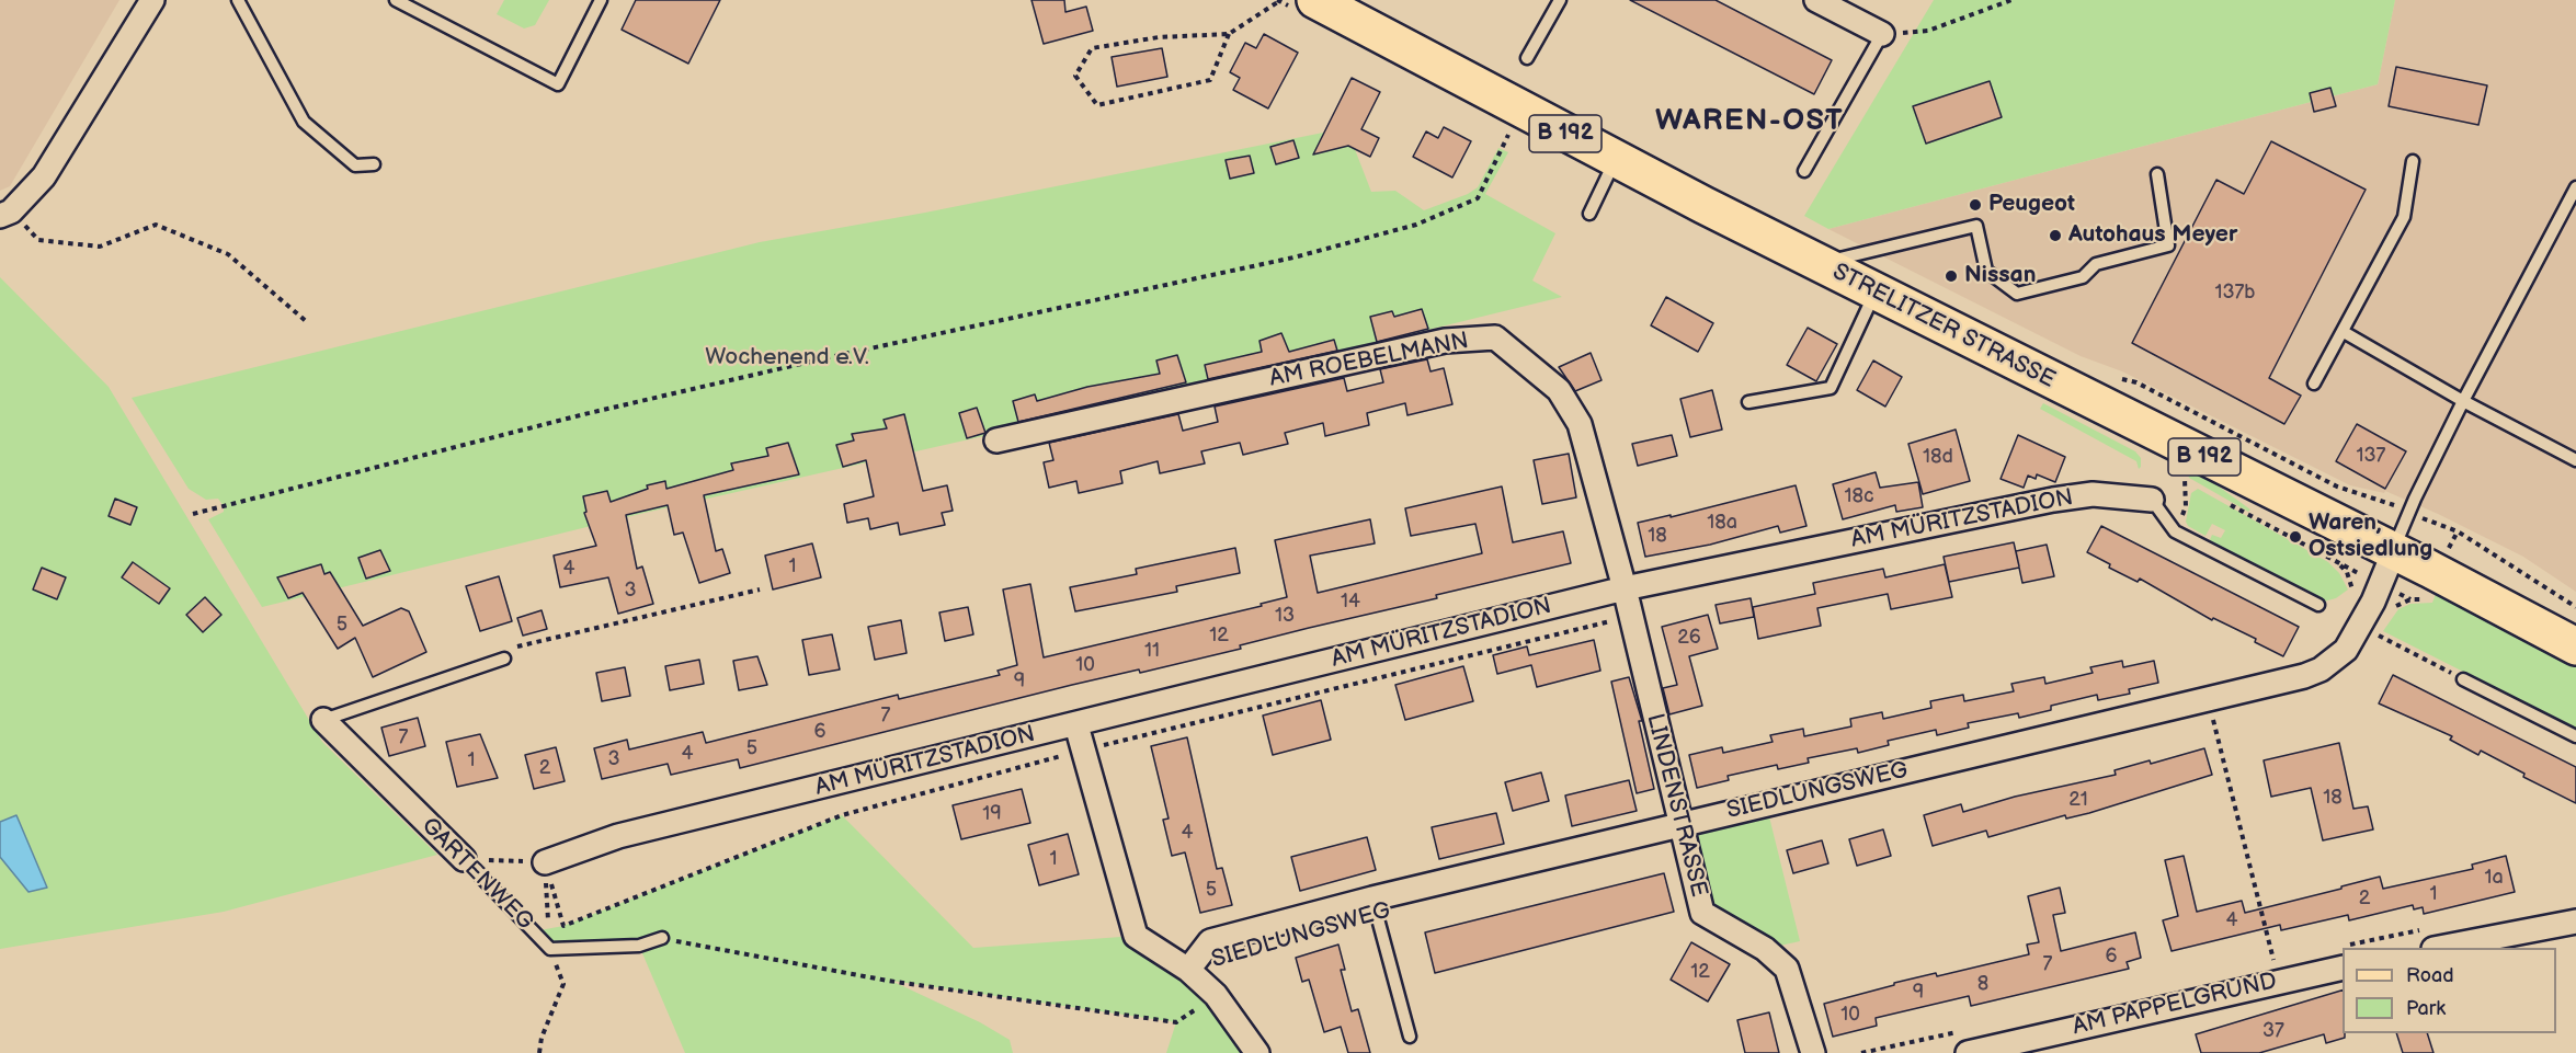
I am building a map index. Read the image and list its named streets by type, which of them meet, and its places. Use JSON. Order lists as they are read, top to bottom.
{
  "streets": {
    "main road": ["B 192", "STRELITZER STRASSE"],
    "street": [
      "AM ROEBELMANN",
      "AM MÜRITZSTADION",
      "SIEDLUNGSWEG",
      "LINDENSTRASSE",
      "GARTENWEG",
      "AM PAPPELGRUND"
    ]
  },
  "crossings": [
    ["STRELITZER STRASSE", "SIEDLUNGSWEG"],
    ["AM ROEBELMANN", "AM MÜRITZSTADION"],
    ["AM ROEBELMANN", "LINDENSTRASSE"],
    ["AM MÜRITZSTADION", "SIEDLUNGSWEG"],
    ["AM MÜRITZSTADION", "LINDENSTRASSE"],
    ["SIEDLUNGSWEG", "LINDENSTRASSE"]
  ],
  "districts": ["WAREN-OST"],
  "parks": ["Wochenend e.V."],
  "places": [
    "Peugeot",
    "Autohaus Meyer",
    "Nissan",
    "Waren, Ostsiedlung"
  ],
  "house_numbers": [
    "137b",
    "137",
    "18d",
    "18c",
    "18a",
    "18",
    "1",
    "4",
    "3",
    "14",
    "13",
    "5",
    "12",
    "26",
    "11",
    "10",
    "9",
    "7",
    "6",
    "7",
    "5",
    "4",
    "3",
    "1",
    "2",
    "18",
    "21",
    "19",
    "4",
    "1",
    "1a",
    "5",
    "1",
    "2",
    "4",
    "6",
    "7",
    "12",
    "8",
    "9",
    "10",
    "37"
  ],
  "legend": ["Road", "Park"]
}
